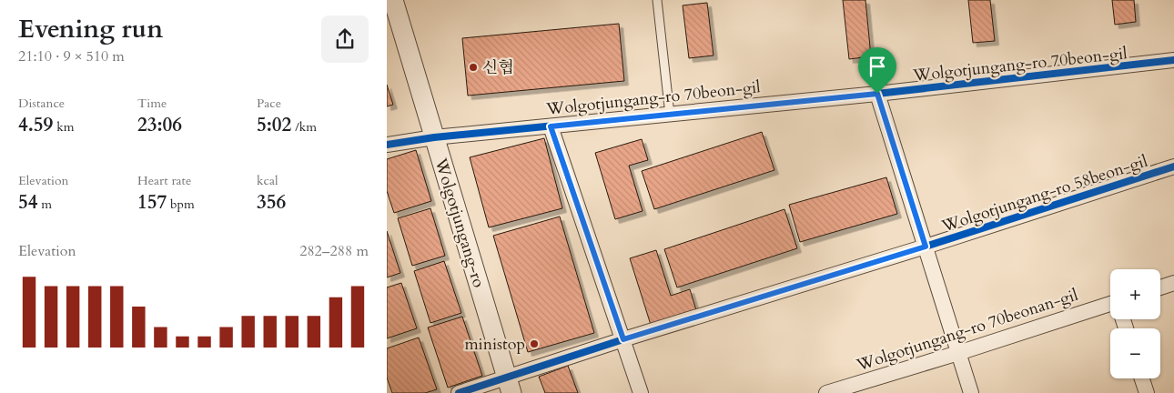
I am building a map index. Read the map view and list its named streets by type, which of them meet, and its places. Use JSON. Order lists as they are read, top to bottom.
{
  "streets": {
    "street": [
      "Wolgotjungang-ro 70beon-gil",
      "Wolgotjungang-ro 58beon-gil",
      "Wolgotjungang-ro",
      "Wolgotjungang-ro 70beonan-gil"
    ]
  },
  "crossings": [
    ["Wolgotjungang-ro 70beon-gil", "Wolgotjungang-ro"],
    ["Wolgotjungang-ro 58beon-gil", "Wolgotjungang-ro"]
  ],
  "places": ["신협", "ministop"],
  "page": {
    "heading": ["Evening run", "21:10 · 9 × 510 m"],
    "stats": [
      ["Distance", "4.59 km"],
      ["Time", "23:06"],
      ["Pace", "5:02 /km"],
      ["Elevation", "54 m"],
      ["Heart rate", "157 bpm"],
      ["kcal", "356"]
    ],
    "chart": ["Elevation", "282–288 m"],
    "map_buttons": ["+", "−"]
  }
}
